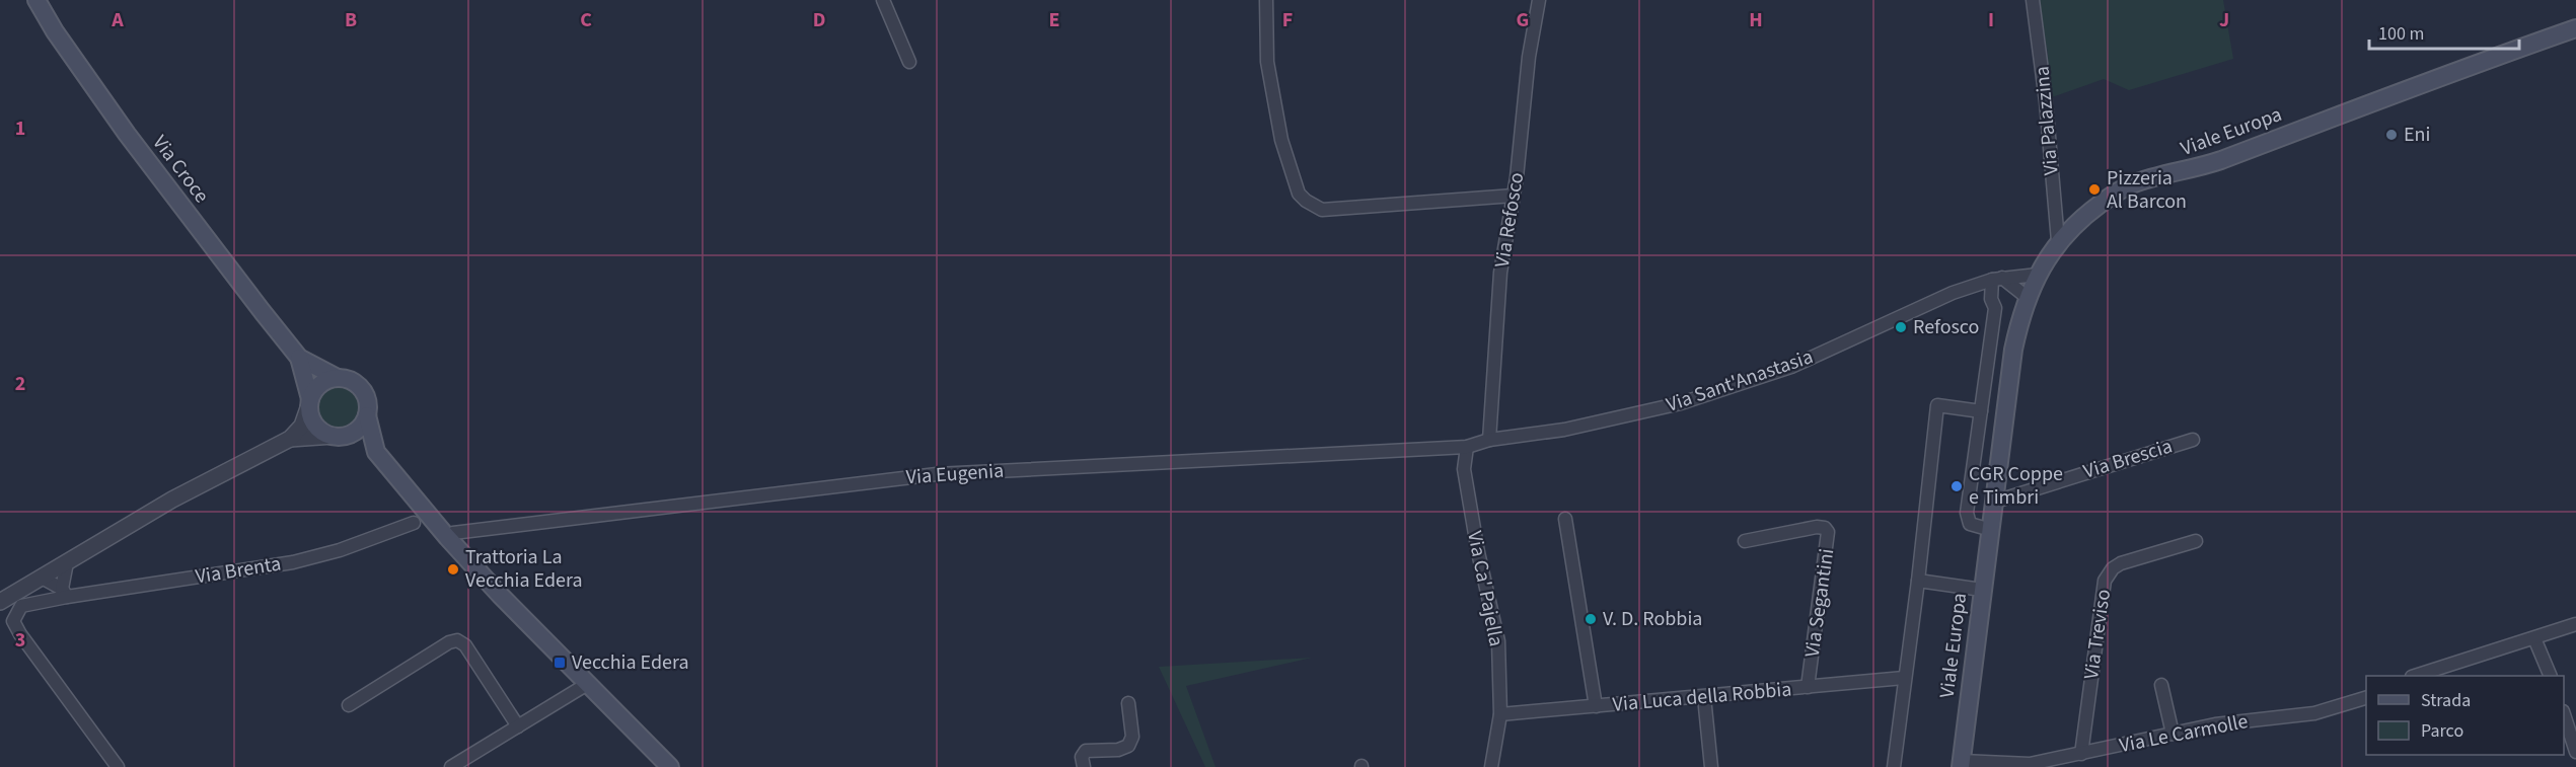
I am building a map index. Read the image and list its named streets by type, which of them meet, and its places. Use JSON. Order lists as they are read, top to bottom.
{
  "streets": {
    "main road": ["Viale Europa", "Via Croce"],
    "street": [
      "Via Palazzina",
      "Via Refosco",
      "Via Sant'Anastasia",
      "Via Brescia",
      "Via Eugenia",
      "Via Brenta",
      "Via Ca' Pajella",
      "Via Segantini",
      "Via Treviso",
      "Via Luca della Robbia",
      "Via Le Carmolle"
    ]
  },
  "crossings": [
    ["Via Palazzina", "Viale Europa"],
    ["Viale Europa", "Via Sant'Anastasia"],
    ["Viale Europa", "Via Brescia"],
    ["Viale Europa", "Via Le Carmolle"],
    ["Via Refosco", "Via Sant'Anastasia"],
    ["Via Sant'Anastasia", "Via Eugenia"],
    ["Via Sant'Anastasia", "Via Ca' Pajella"],
    ["Via Eugenia", "Via Ca' Pajella"],
    ["Via Ca' Pajella", "Via Luca della Robbia"],
    ["Via Segantini", "Via Luca della Robbia"],
    ["Via Treviso", "Via Le Carmolle"]
  ],
  "places": {
    "other": [
      "Eni",
      "Pizzeria Al Barcon",
      "Refosco",
      "CGR Coppe e Timbri",
      "Trattoria La Vecchia Edera",
      "V. D. Robbia"
    ],
    "transit": ["Vecchia Edera"]
  },
  "legend": ["Strada", "Parco"],
  "scale_bar": "100 m",
  "grid": {
    "columns": [
      "A",
      "B",
      "C",
      "D",
      "E",
      "F",
      "G",
      "H",
      "I",
      "J"
    ],
    "rows": ["1", "2", "3"]
  }
}
